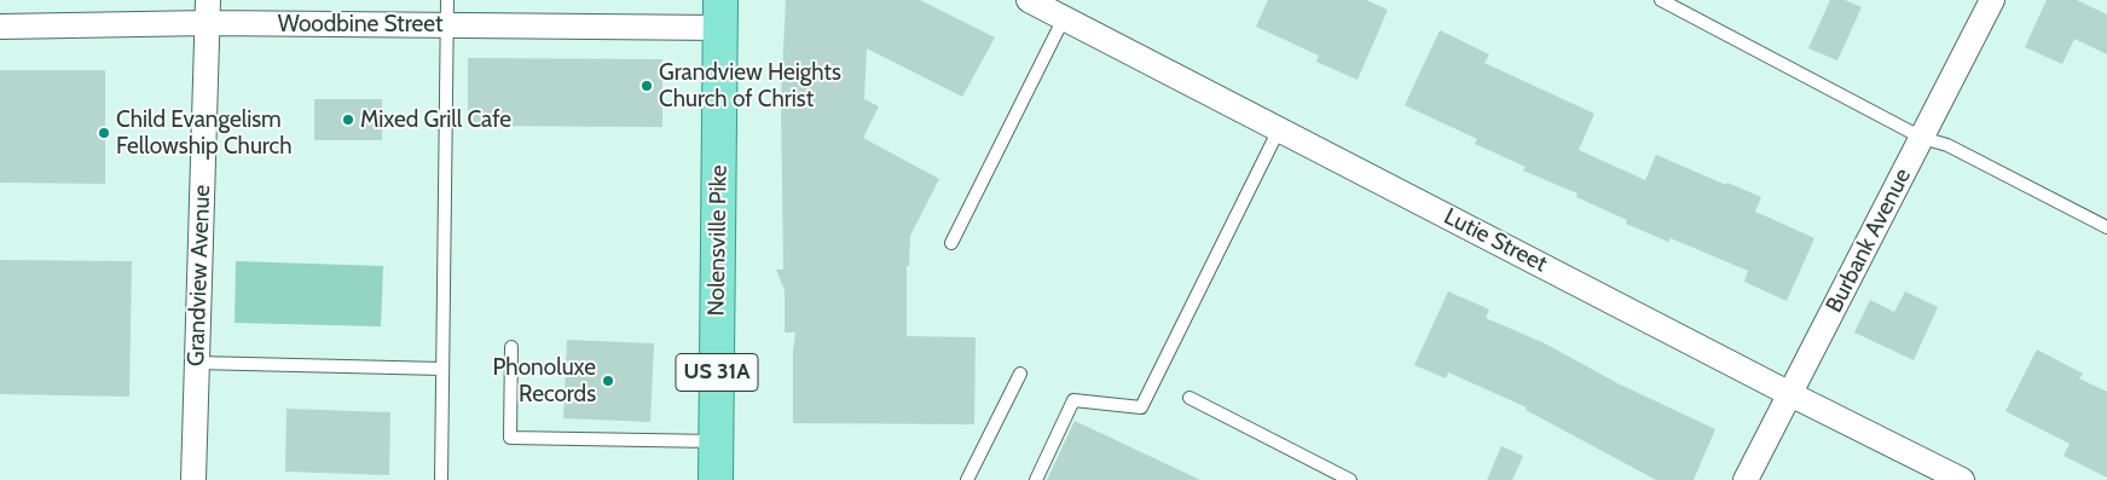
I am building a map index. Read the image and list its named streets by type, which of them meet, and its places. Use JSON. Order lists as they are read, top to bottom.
{
  "streets": {
    "main road": ["Nolensville Pike", "US 31A"],
    "street": [
      "Woodbine Street",
      "Lutie Street",
      "Burbank Avenue",
      "Grandview Avenue"
    ]
  },
  "crossings": [
    ["Woodbine Street", "Nolensville Pike"],
    ["Woodbine Street", "Grandview Avenue"],
    ["Lutie Street", "Burbank Avenue"]
  ],
  "places": [
    "Grandview Heights Church of Christ",
    "Mixed Grill Cafe",
    "Child Evangelism Fellowship Church",
    "Phonoluxe Records"
  ]
}
